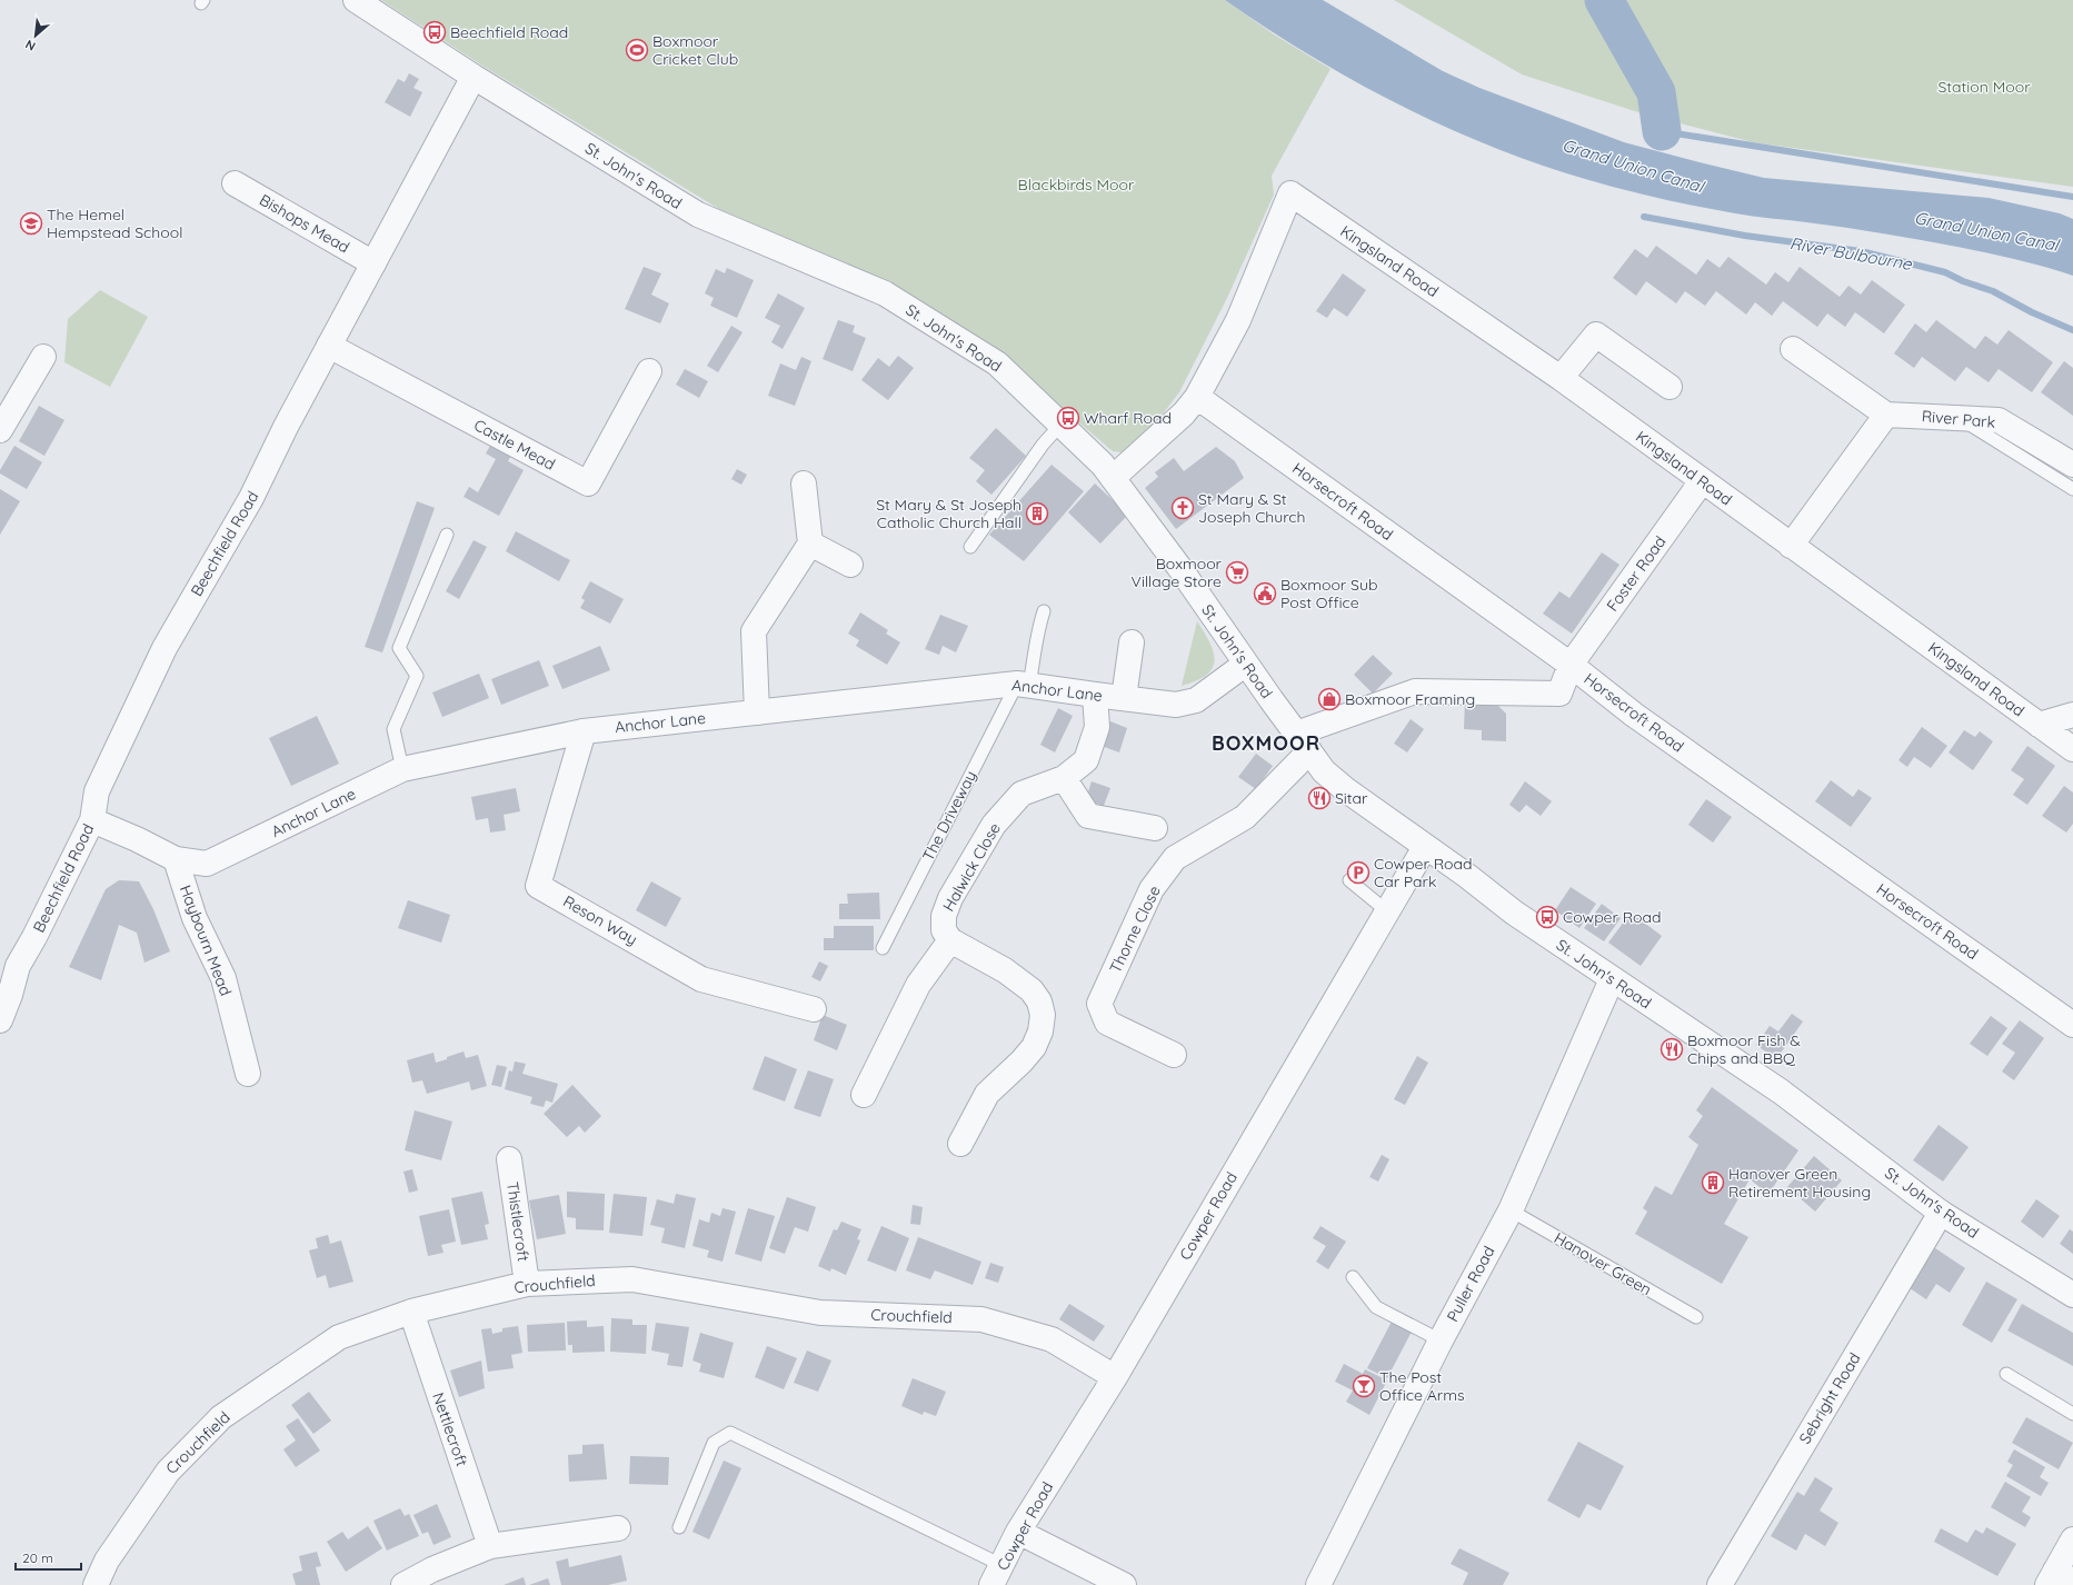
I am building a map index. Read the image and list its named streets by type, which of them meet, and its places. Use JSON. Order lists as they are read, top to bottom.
{
  "streets": {
    "street": [
      "St. John's Road",
      "Bishops Mead",
      "Kingsland Road",
      "River Park",
      "Castle Mead",
      "Horsecroft Road",
      "Beechfield Road",
      "Foster Road",
      "Anchor Lane",
      "Halwick Close",
      "Reson Way",
      "Thorne Close",
      "Haybourn Mead",
      "Cowper Road",
      "Thistlecroft",
      "Crouchfield",
      "Puller Road",
      "Sebright Road",
      "Nettlecroft"
    ],
    "lane": ["The Driveway", "Hanover Green"]
  },
  "crossings": [
    ["St. John's Road", "Beechfield Road"],
    ["St. John's Road", "Foster Road"],
    ["St. John's Road", "Anchor Lane"],
    ["St. John's Road", "Thorne Close"],
    ["St. John's Road", "Cowper Road"],
    ["St. John's Road", "Puller Road"],
    ["St. John's Road", "Sebright Road"],
    ["Bishops Mead", "Beechfield Road"],
    ["Kingsland Road", "Horsecroft Road"],
    ["Kingsland Road", "Foster Road"],
    ["Castle Mead", "Beechfield Road"],
    ["Horsecroft Road", "Foster Road"],
    ["Beechfield Road", "Anchor Lane"],
    ["Foster Road", "Thorne Close"],
    ["Anchor Lane", "The Driveway"],
    ["Anchor Lane", "Halwick Close"],
    ["Anchor Lane", "Reson Way"],
    ["Anchor Lane", "Haybourn Mead"],
    ["Cowper Road", "Crouchfield"],
    ["Thistlecroft", "Crouchfield"],
    ["Hanover Green", "Puller Road"],
    ["Crouchfield", "Nettlecroft"]
  ],
  "districts": ["BOXMOOR"],
  "water": ["Grand Union Canal", "River Bulbourne"],
  "parks": ["Station Moor", "Blackbirds Moor"],
  "places": {
    "bus stop": ["Beechfield Road", "Wharf Road", "Cowper Road"],
    "sports": ["Boxmoor Cricket Club"],
    "school or university": ["The Hemel Hempstead School"],
    "church": ["St Mary & St Joseph Church"],
    "building": ["St Mary & St Joseph Catholic Church Hall", "Hanover Green Retirement Housing"],
    "supermarket": ["Boxmoor Village Store"],
    "public building": ["Boxmoor Sub Post Office"],
    "shop": ["Boxmoor Framing"],
    "restaurant": ["Sitar", "Boxmoor Fish & Chips and BBQ"],
    "parking": ["Cowper Road Car Park"],
    "bar": ["The Post Office Arms"]
  },
  "scale_bar": "20 m",
  "north": "bottom left"
}
